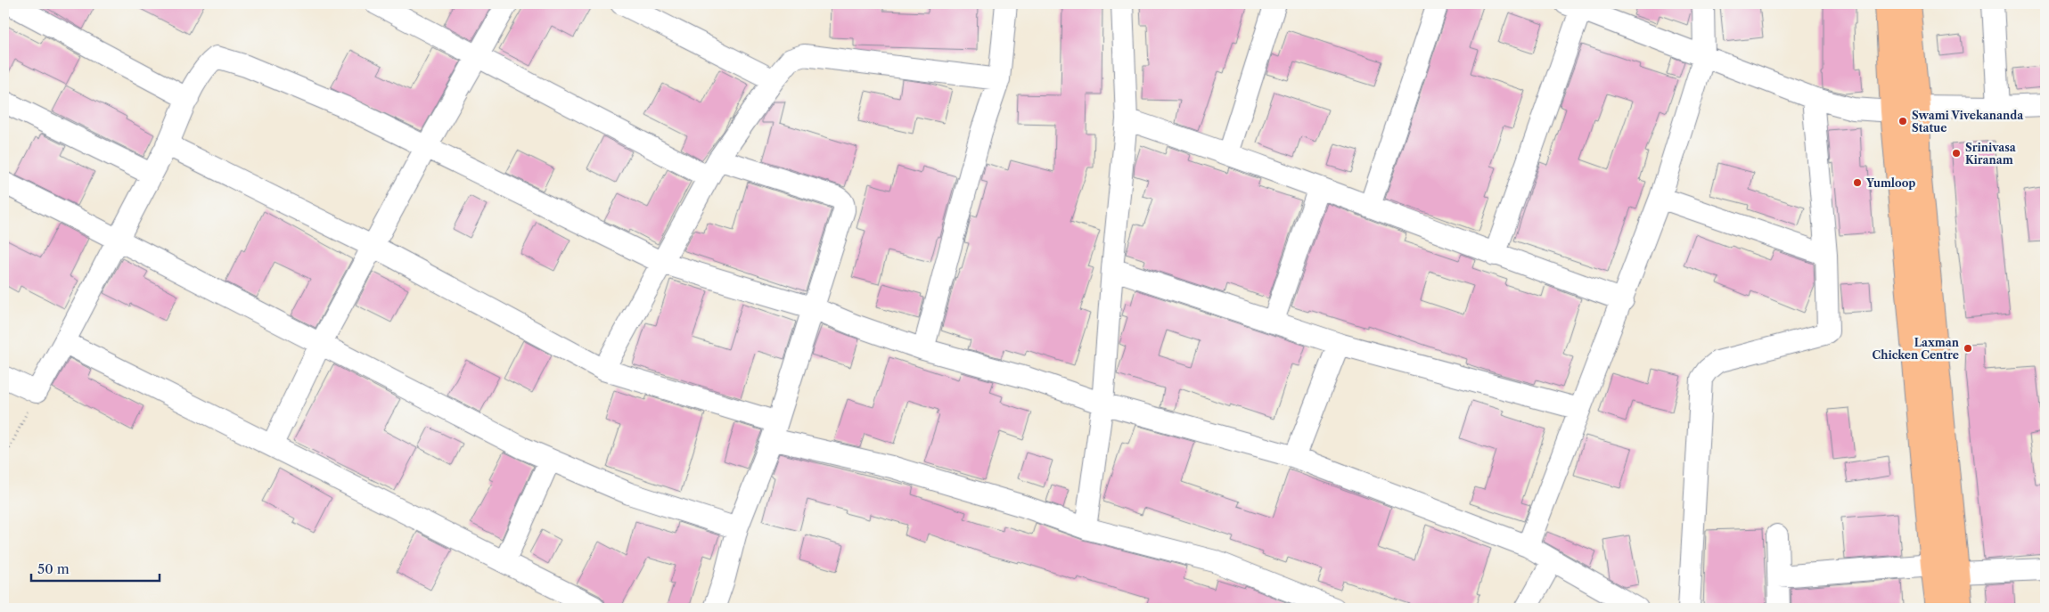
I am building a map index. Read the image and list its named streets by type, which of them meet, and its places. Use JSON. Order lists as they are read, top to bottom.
{
  "places": [
    "Swami Vivekananda Statue",
    "Srinivasa Kiranam",
    "Yumloop",
    "Laxman Chicken Centre"
  ],
  "scale_bar": "50 m"
}
